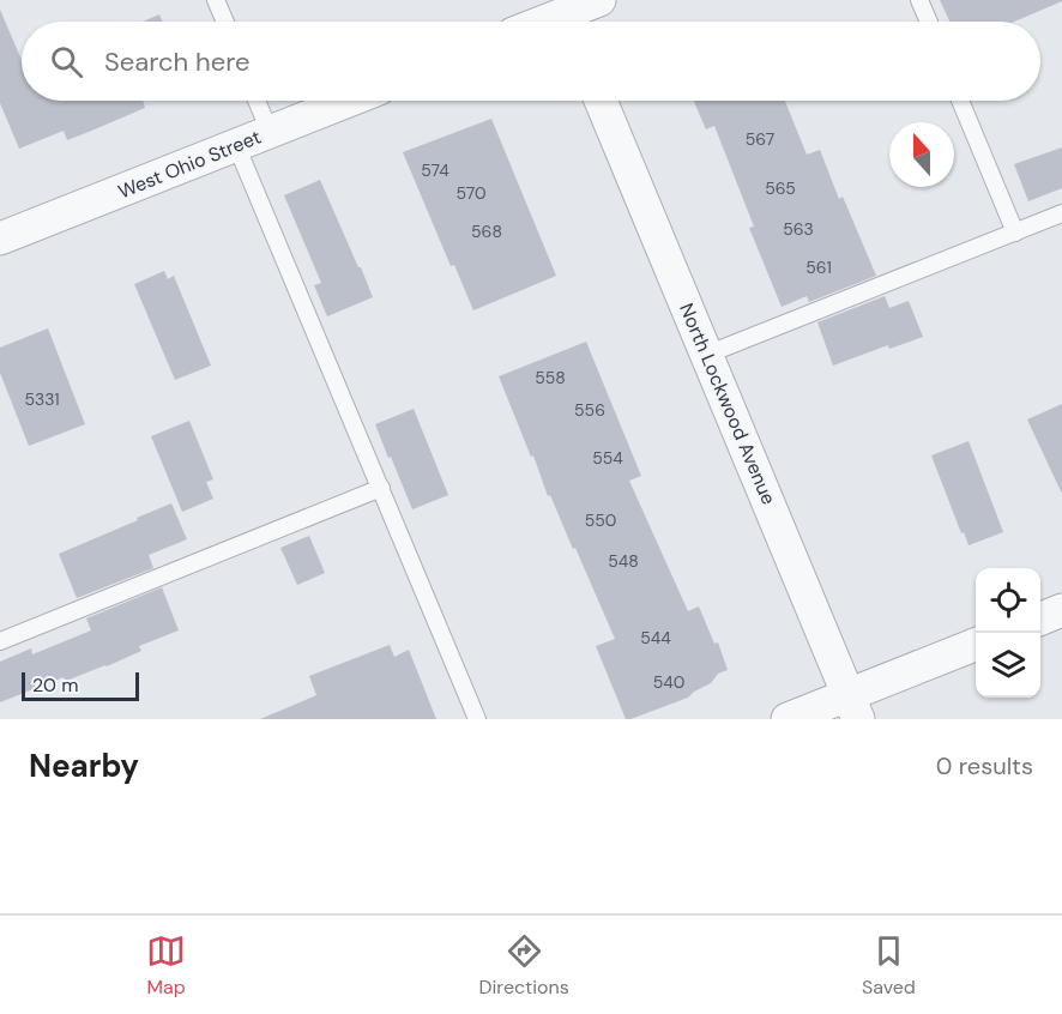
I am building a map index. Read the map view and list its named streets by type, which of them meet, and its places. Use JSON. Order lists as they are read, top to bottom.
{
  "streets": {
    "street": ["West Ohio Street", "North Lockwood Avenue"]
  },
  "house_numbers": [
    "567",
    "574",
    "565",
    "570",
    "563",
    "568",
    "561",
    "558",
    "5331",
    "556",
    "554",
    "550",
    "548",
    "544",
    "540"
  ],
  "scale_bar": "20 m",
  "north": "top",
  "page": {
    "search": "Search here",
    "scale": "20 m",
    "heading": ["Nearby", "0 results"],
    "nav": ["Map", "Directions", "Saved"]
  }
}
